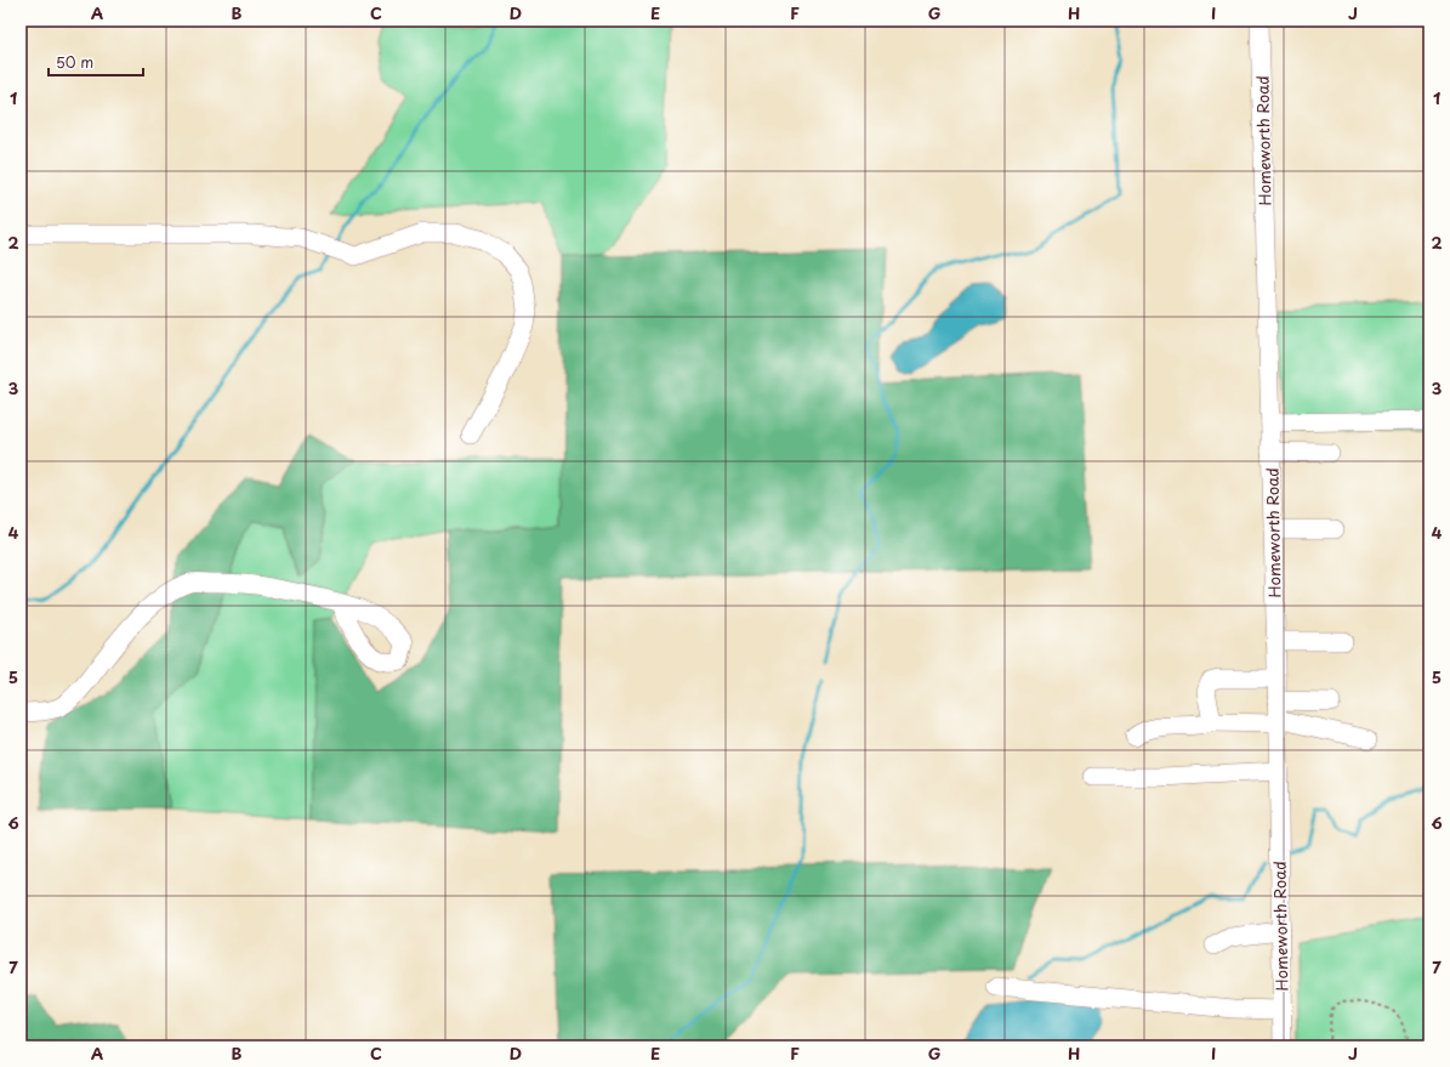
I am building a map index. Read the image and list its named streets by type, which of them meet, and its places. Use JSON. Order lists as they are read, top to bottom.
{
  "streets": {
    "street": ["Homeworth Road"]
  },
  "scale_bar": "50 m",
  "grid": {
    "columns": [
      "A",
      "B",
      "C",
      "D",
      "E",
      "F",
      "G",
      "H",
      "I",
      "J"
    ],
    "rows": [
      "1",
      "2",
      "3",
      "4",
      "5",
      "6",
      "7"
    ]
  }
}
